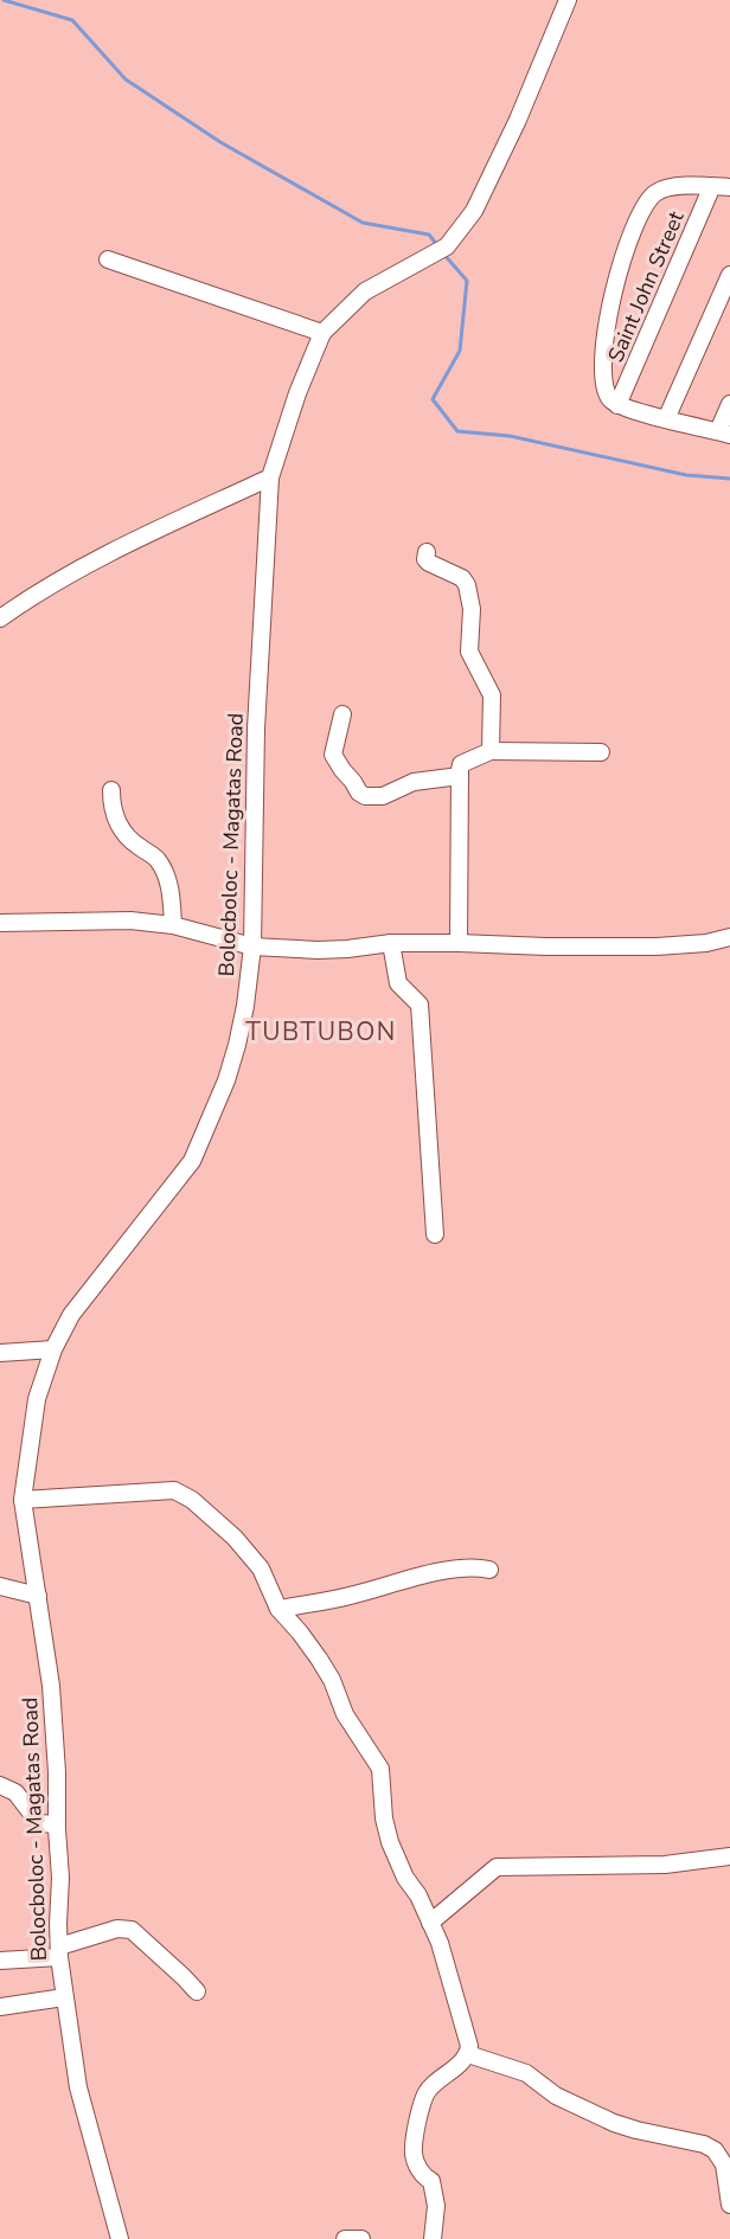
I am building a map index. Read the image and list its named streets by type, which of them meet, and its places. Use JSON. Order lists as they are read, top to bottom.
{
  "streets": {
    "street": ["Saint John Street", "Bolocboloc - Magatas Road"]
  },
  "districts": ["TUBTUBON"]
}
